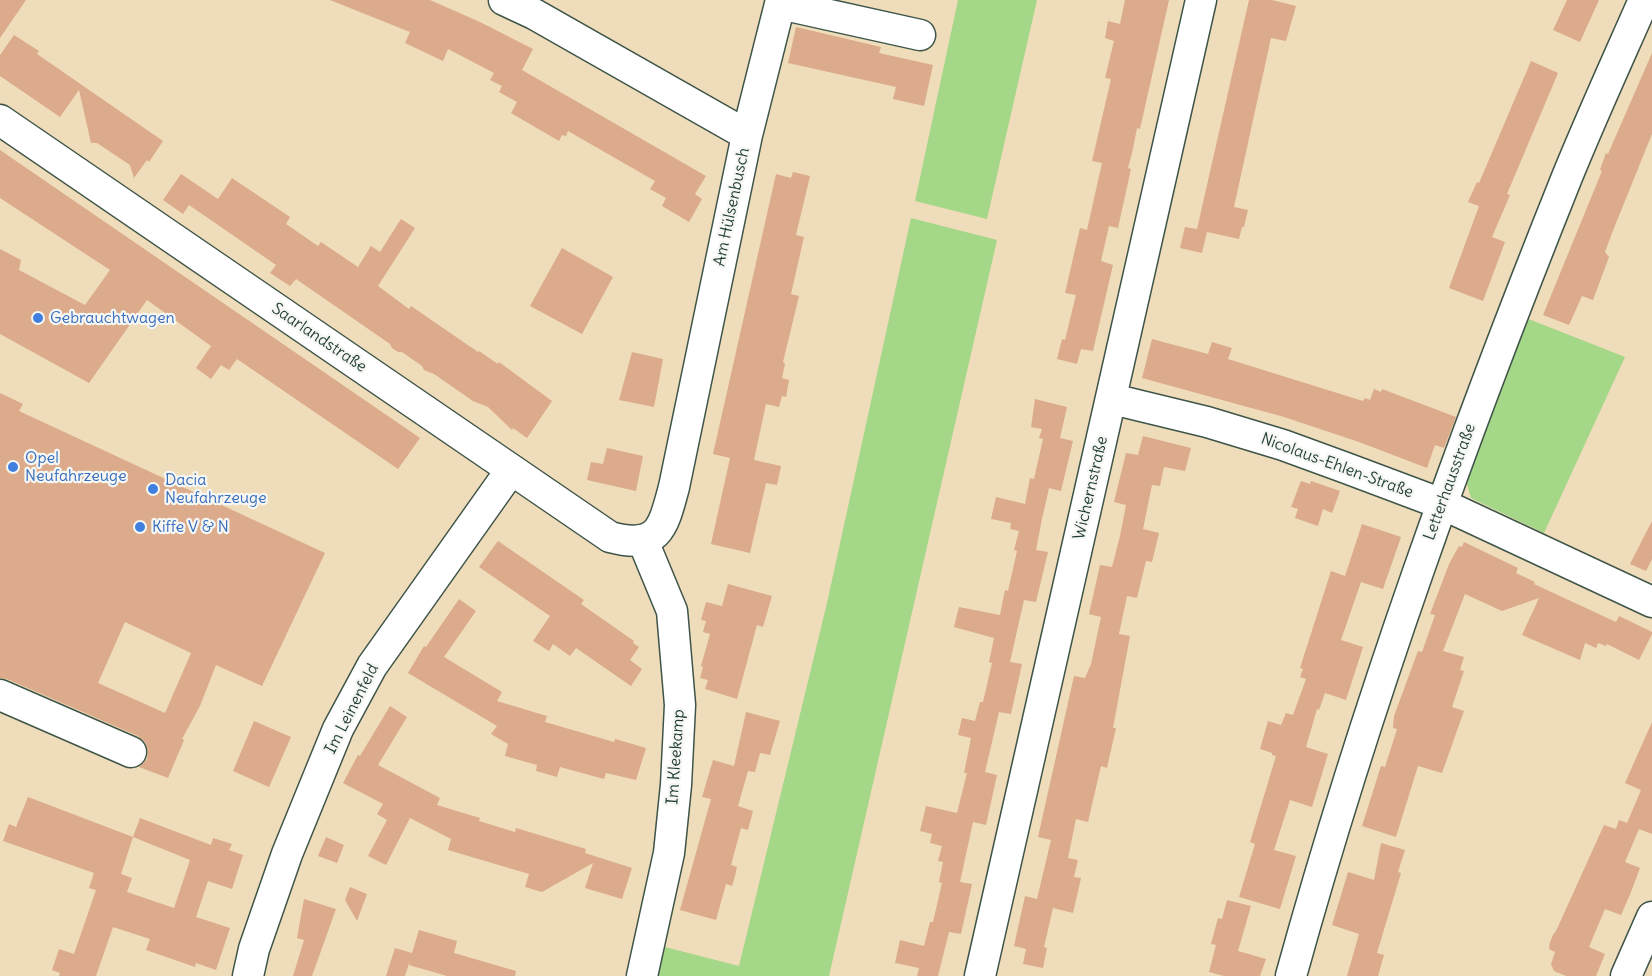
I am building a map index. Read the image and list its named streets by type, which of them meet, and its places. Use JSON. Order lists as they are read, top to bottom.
{
  "streets": {
    "street": [
      "Am Hülsenbusch",
      "Saarlandstraße",
      "Nicolaus-Ehlen-Straße",
      "Letterhausstraße",
      "Wichernstraße",
      "Im Leinenfeld",
      "Im Kleekamp"
    ]
  },
  "crossings": [
    ["Am Hülsenbusch", "Saarlandstraße"],
    ["Am Hülsenbusch", "Im Kleekamp"],
    ["Saarlandstraße", "Im Leinenfeld"],
    ["Saarlandstraße", "Im Kleekamp"],
    ["Nicolaus-Ehlen-Straße", "Letterhausstraße"],
    ["Nicolaus-Ehlen-Straße", "Wichernstraße"]
  ],
  "places": [
    "Gebrauchtwagen",
    "Opel Neufahrzeuge",
    "Dacia Neufahrzeuge",
    "Kiffe V & N"
  ]
}
